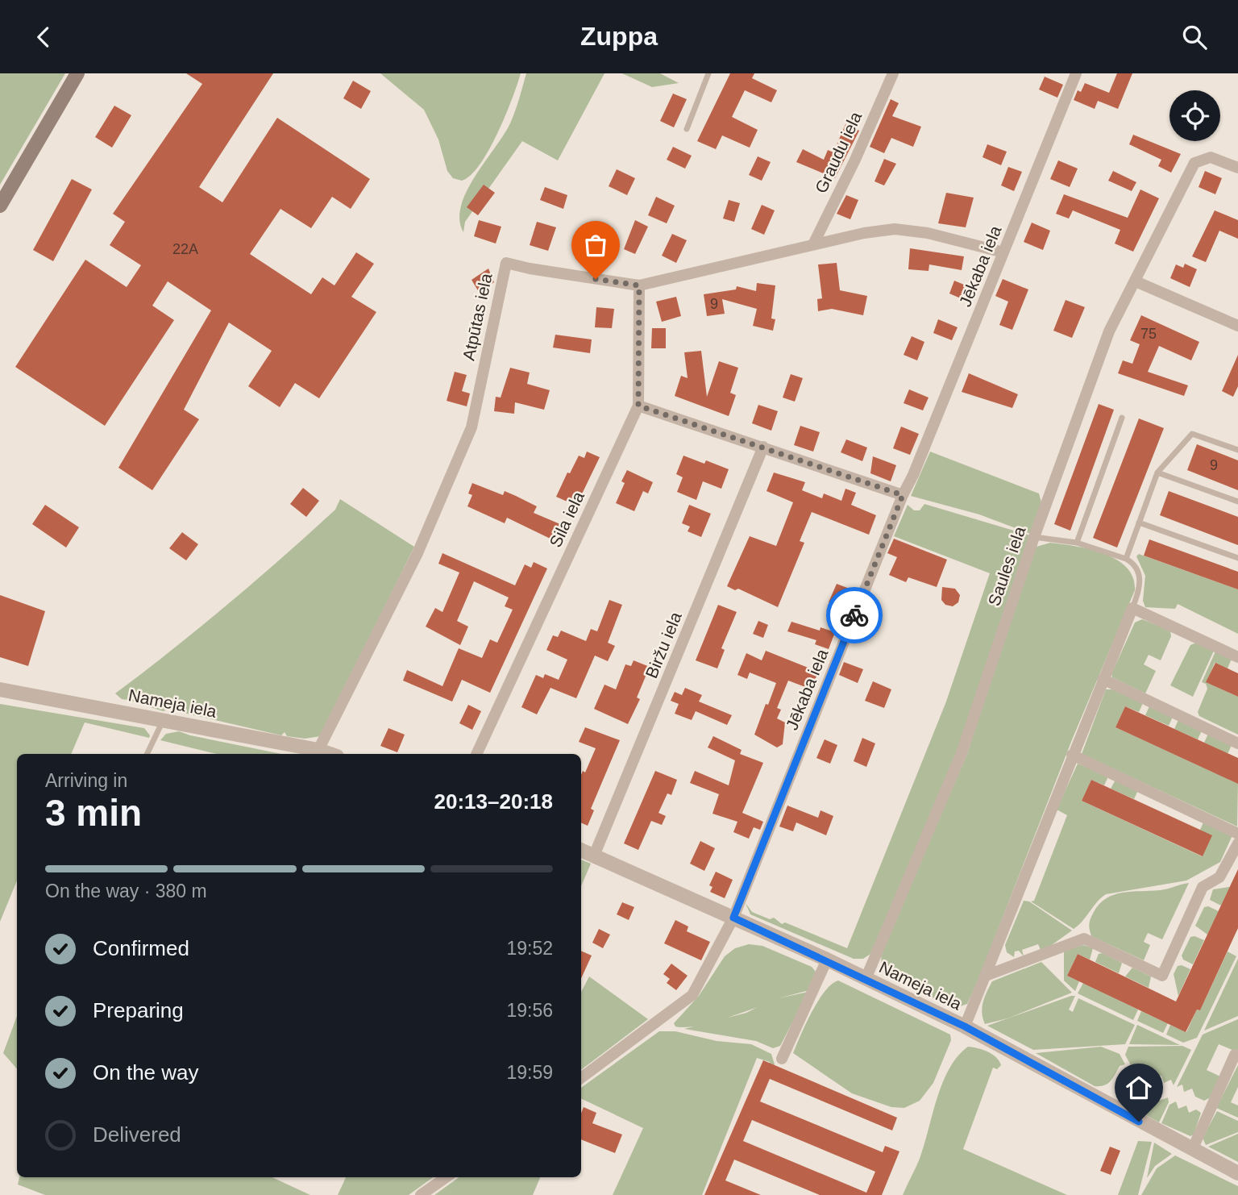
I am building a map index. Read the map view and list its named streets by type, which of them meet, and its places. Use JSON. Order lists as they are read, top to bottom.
{
  "streets": {
    "street": [
      "Graudu iela",
      "Jēkaba iela",
      "Atpūtas iela",
      "Sila iela",
      "Saules iela",
      "Biržu iela",
      "Nameja iela"
    ]
  },
  "crossings": [
    ["Graudu iela", "Atpūtas iela"],
    ["Jēkaba iela", "Atpūtas iela"],
    ["Jēkaba iela", "Nameja iela"],
    ["Atpūtas iela", "Sila iela"],
    ["Atpūtas iela", "Nameja iela"],
    ["Saules iela", "Nameja iela"],
    ["Biržu iela", "Nameja iela"]
  ],
  "house_numbers": [
    "22A",
    "9",
    "75",
    "9"
  ],
  "page": {
    "header": "Zuppa",
    "heading": ["3 min", "Arriving in", "20:13–20:18"],
    "bar": "On the way · 380 m",
    "list": [
      ["Confirmed", "19:52"],
      ["Preparing", "19:56"],
      ["On the way", "19:59"],
      "Delivered"
    ]
  }
}
